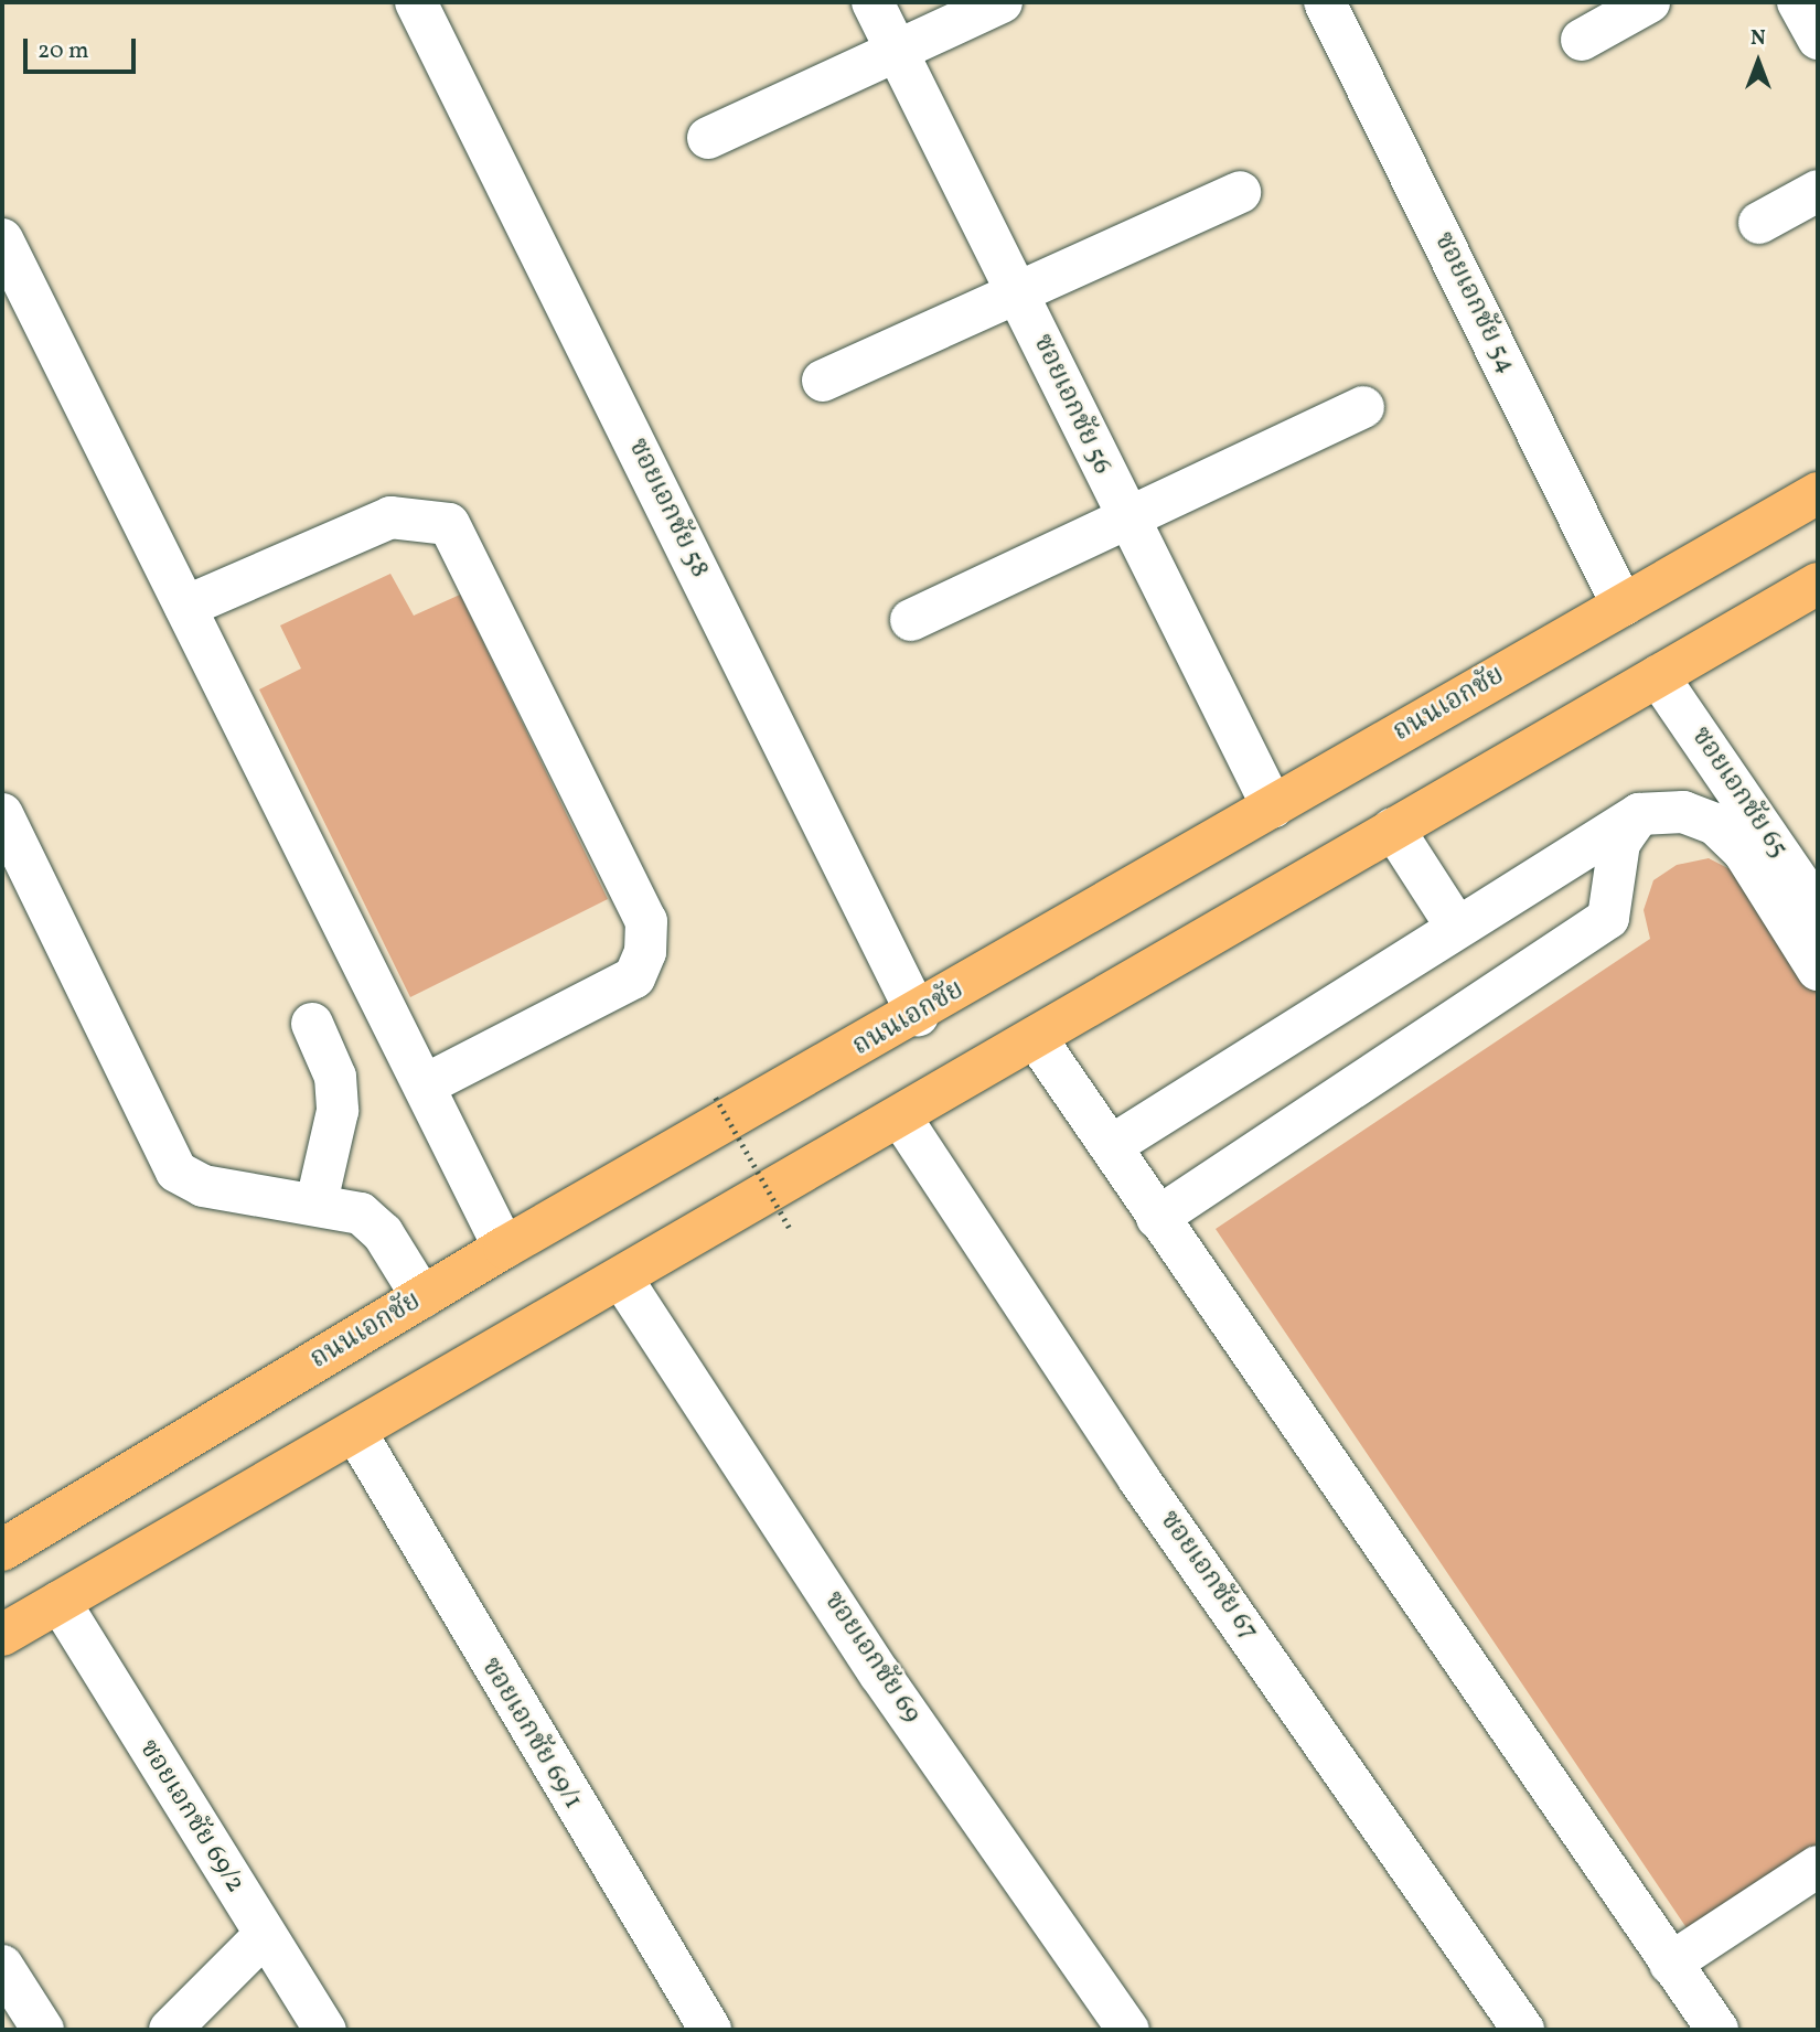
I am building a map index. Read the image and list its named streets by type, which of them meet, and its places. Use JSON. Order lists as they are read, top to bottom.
{
  "streets": {
    "main road": ["ถนนเอกชัย"],
    "street": [
      "ซอยเอกชัย 54",
      "ซอยเอกชัย 56",
      "ซอยเอกชัย 58",
      "ซอยเอกชัย 65",
      "ซอยเอกชัย 67",
      "ซอยเอกชัย 69",
      "ซอยเอกชัย 69/1",
      "ซอยเอกชัย 69/2"
    ]
  },
  "crossings": [
    ["ซอยเอกชัย 54", "ถนนเอกชัย"],
    ["ซอยเอกชัย 56", "ถนนเอกชัย"],
    ["ซอยเอกชัย 58", "ถนนเอกชัย"]
  ],
  "scale_bar": "20 m",
  "north": "top"
}
